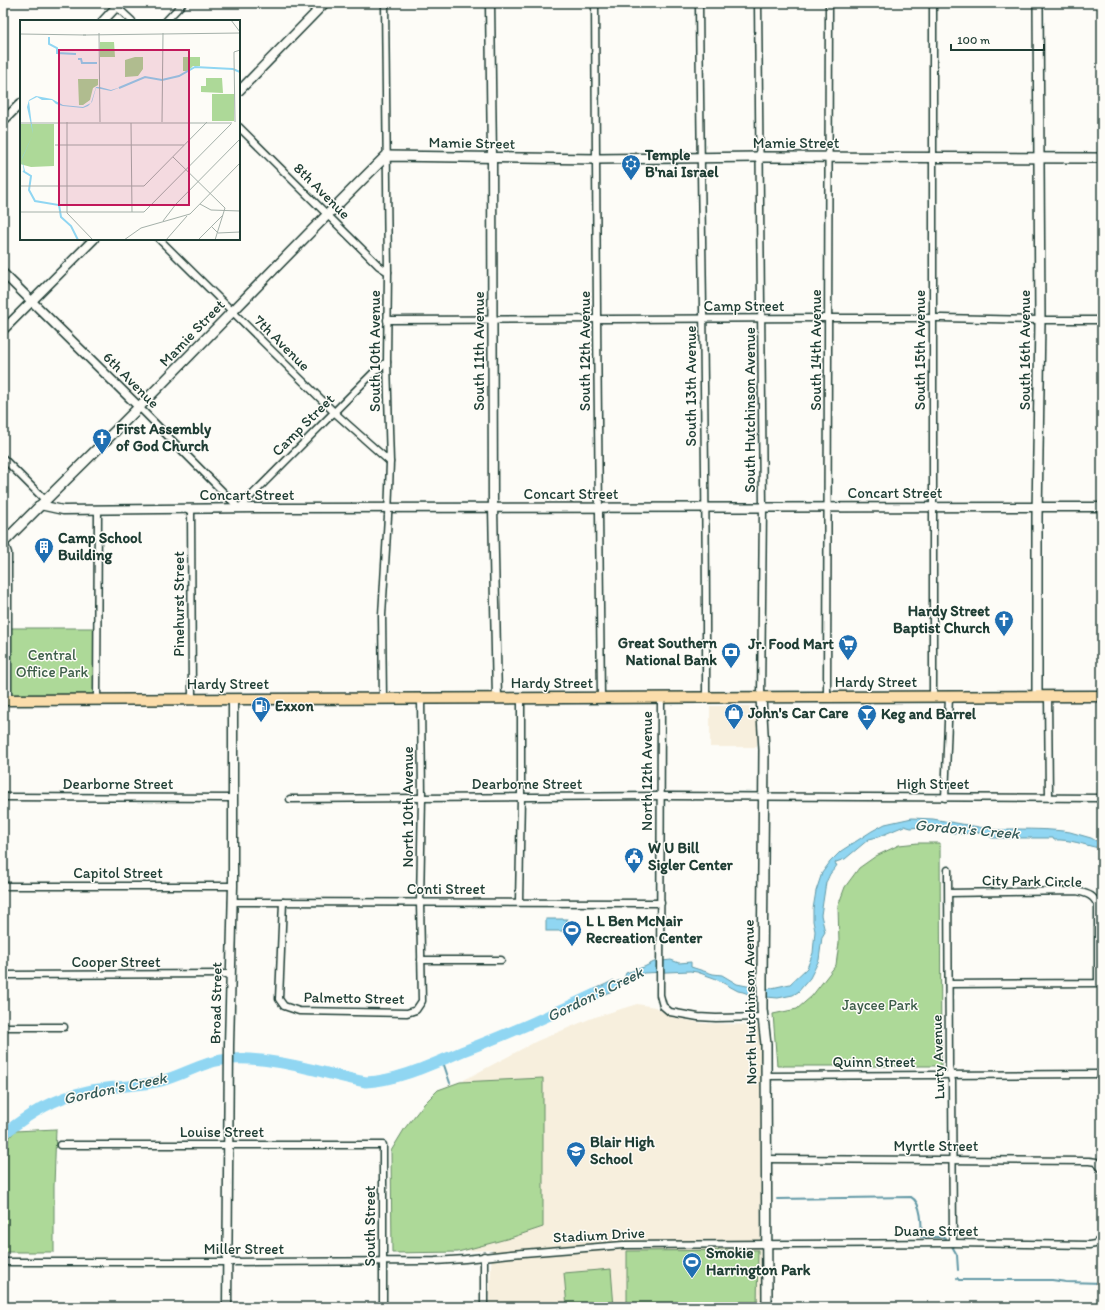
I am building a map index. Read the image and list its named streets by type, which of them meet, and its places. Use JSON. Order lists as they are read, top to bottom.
{
  "streets": {
    "main road": [
      "Mamie Street",
      "South 16th Avenue",
      "Hardy Street",
      "North Hutchinson Avenue"
    ],
    "street": [
      "8th Avenue",
      "Camp Street",
      "7th Avenue",
      "South 14th Avenue",
      "South 15th Avenue",
      "South 10th Avenue",
      "South 11th Avenue",
      "South 12th Avenue",
      "6th Avenue",
      "South 13th Avenue",
      "South Hutchinson Avenue",
      "Concart Street",
      "Pinehurst Street",
      "North 12th Avenue",
      "Dearborne Street",
      "High Street",
      "North 10th Avenue",
      "Capitol Street",
      "City Park Circle",
      "Conti Street",
      "Cooper Street",
      "Palmetto Street",
      "Broad Street",
      "Lurty Avenue",
      "Quinn Street",
      "Louise Street",
      "Myrtle Street",
      "South Street",
      "Duane Street",
      "Stadium Drive",
      "Miller Street"
    ]
  },
  "crossings": [
    ["Mamie Street", "8th Avenue"],
    ["Mamie Street", "7th Avenue"],
    ["Mamie Street", "South 14th Avenue"],
    ["Mamie Street", "South 15th Avenue"],
    ["Mamie Street", "South 16th Avenue"],
    ["Mamie Street", "South 10th Avenue"],
    ["Mamie Street", "South 11th Avenue"],
    ["Mamie Street", "South 12th Avenue"],
    ["Mamie Street", "6th Avenue"],
    ["Mamie Street", "South 13th Avenue"],
    ["Mamie Street", "South Hutchinson Avenue"],
    ["Mamie Street", "Concart Street"],
    ["8th Avenue", "South 10th Avenue"],
    ["Camp Street", "7th Avenue"],
    ["Camp Street", "South 14th Avenue"],
    ["Camp Street", "South 15th Avenue"],
    ["Camp Street", "South 16th Avenue"],
    ["Camp Street", "South 10th Avenue"],
    ["Camp Street", "South 11th Avenue"],
    ["Camp Street", "South 12th Avenue"],
    ["Camp Street", "6th Avenue"],
    ["Camp Street", "South 13th Avenue"],
    ["Camp Street", "South Hutchinson Avenue"],
    ["Camp Street", "Concart Street"],
    ["7th Avenue", "South 10th Avenue"],
    ["South 14th Avenue", "Concart Street"],
    ["South 14th Avenue", "Hardy Street"],
    ["South 15th Avenue", "Concart Street"],
    ["South 15th Avenue", "Hardy Street"],
    ["South 16th Avenue", "Concart Street"],
    ["South 16th Avenue", "Hardy Street"],
    ["South 10th Avenue", "Concart Street"],
    ["South 10th Avenue", "Hardy Street"],
    ["South 11th Avenue", "Concart Street"],
    ["South 11th Avenue", "Hardy Street"],
    ["South 12th Avenue", "Concart Street"],
    ["South 12th Avenue", "Hardy Street"],
    ["6th Avenue", "Concart Street"],
    ["South 13th Avenue", "Concart Street"],
    ["South 13th Avenue", "Hardy Street"],
    ["South Hutchinson Avenue", "Concart Street"],
    ["South Hutchinson Avenue", "Hardy Street"],
    ["South Hutchinson Avenue", "North Hutchinson Avenue"],
    ["Concart Street", "Pinehurst Street"],
    ["Pinehurst Street", "Hardy Street"],
    ["Hardy Street", "North 12th Avenue"],
    ["Hardy Street", "North 10th Avenue"],
    ["Hardy Street", "North Hutchinson Avenue"],
    ["Hardy Street", "Broad Street"],
    ["North 12th Avenue", "Dearborne Street"],
    ["North 12th Avenue", "Conti Street"],
    ["North 12th Avenue", "North Hutchinson Avenue"],
    ["Dearborne Street", "High Street"],
    ["Dearborne Street", "North 10th Avenue"],
    ["Dearborne Street", "North Hutchinson Avenue"],
    ["Dearborne Street", "Broad Street"],
    ["High Street", "North Hutchinson Avenue"],
    ["North 10th Avenue", "Conti Street"],
    ["North 10th Avenue", "Palmetto Street"],
    ["Capitol Street", "Broad Street"],
    ["City Park Circle", "Lurty Avenue"],
    ["Conti Street", "Palmetto Street"],
    ["Conti Street", "Broad Street"],
    ["Cooper Street", "Broad Street"],
    ["North Hutchinson Avenue", "Quinn Street"],
    ["North Hutchinson Avenue", "Myrtle Street"],
    ["North Hutchinson Avenue", "Duane Street"],
    ["North Hutchinson Avenue", "Stadium Drive"],
    ["Broad Street", "Louise Street"],
    ["Broad Street", "Miller Street"],
    ["Lurty Avenue", "Quinn Street"],
    ["Lurty Avenue", "Myrtle Street"],
    ["Lurty Avenue", "Duane Street"],
    ["Louise Street", "South Street"],
    ["South Street", "Miller Street"],
    ["Duane Street", "Stadium Drive"],
    ["Stadium Drive", "Miller Street"]
  ],
  "water": ["Gordon's Creek"],
  "parks": ["Central Office Park", "Jaycee Park"],
  "places": {
    "synagogue": ["Temple B'nai Israel"],
    "church": ["First Assembly of God Church", "Hardy Street Baptist Church"],
    "building": ["Camp School Building"],
    "supermarket": ["Jr. Food Mart"],
    "bank": ["Great Southern National Bank"],
    "fuel station": ["Exxon"],
    "shop": ["John's Car Care"],
    "bar": ["Keg and Barrel"],
    "public building": ["W U Bill Sigler Center"],
    "sports": ["L L Ben McNair Recreation Center", "Smokie Harrington Park"],
    "school or university": ["Blair High School"]
  },
  "scale_bar": "100 m"
}
